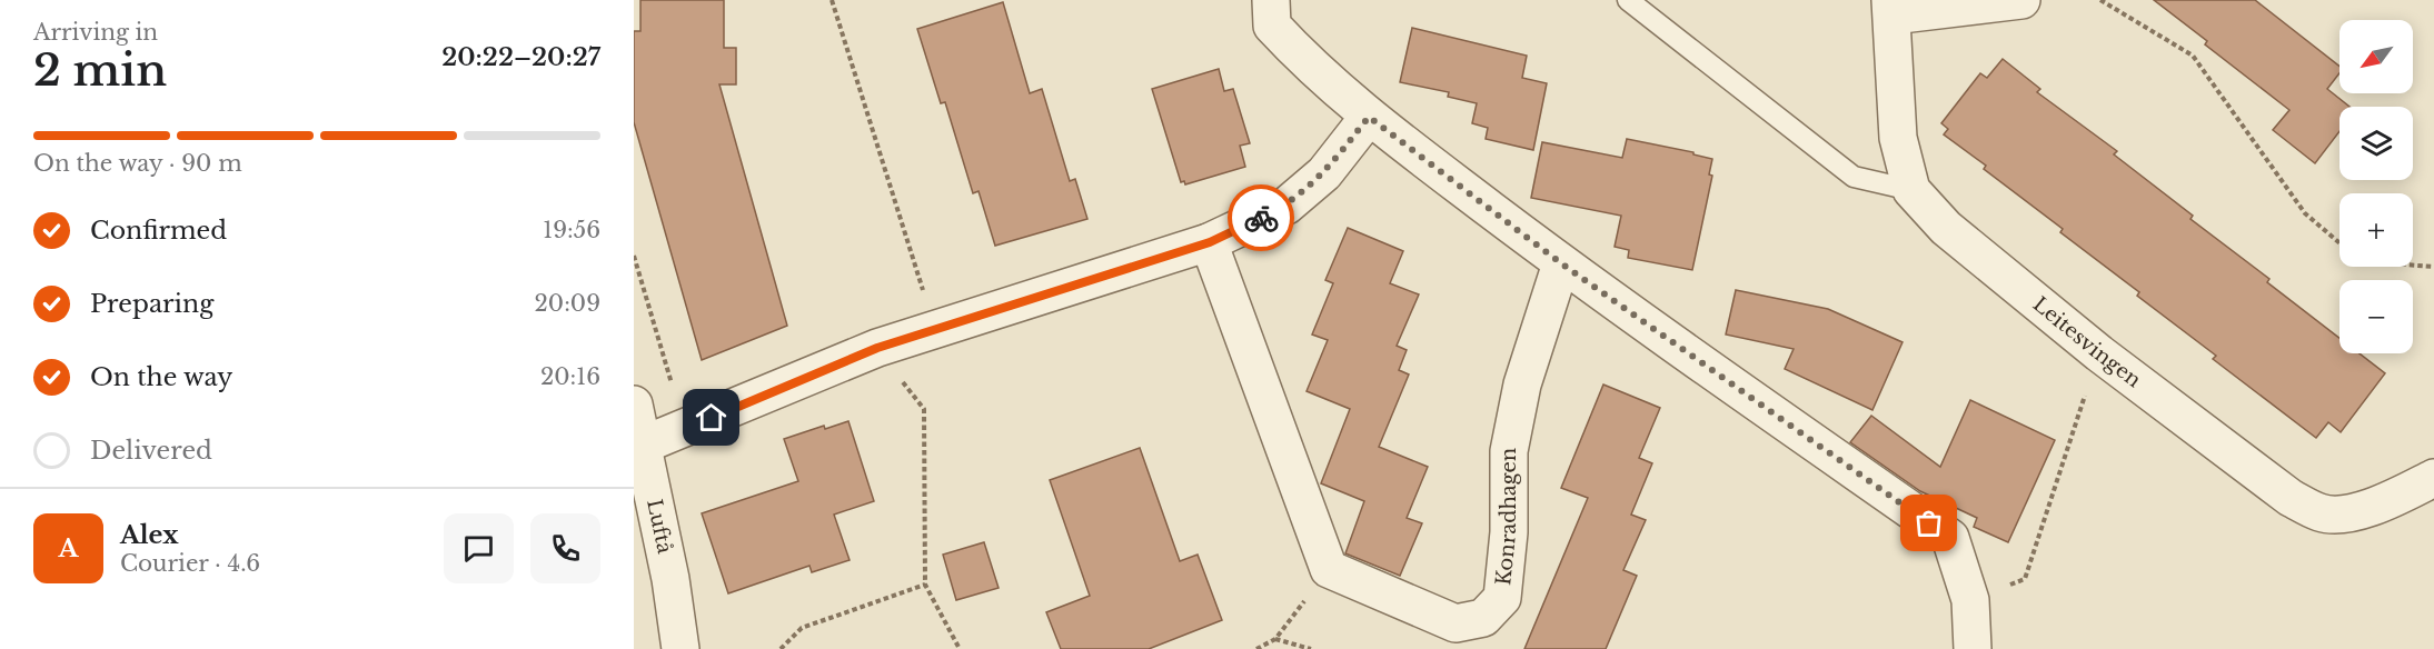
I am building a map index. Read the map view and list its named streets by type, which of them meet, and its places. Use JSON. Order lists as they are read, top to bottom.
{
  "streets": {
    "street": ["Leitesvingen", "Konradhagen", "Luftå"]
  },
  "north": "bottom left",
  "page": {
    "heading": ["2 min", "Arriving in", "20:22–20:27"],
    "panel": ["Alex", "Courier · 4.6"],
    "map_buttons": ["+", "−"],
    "bar": "On the way · 90 m",
    "list": [
      ["Confirmed", "19:56"],
      ["Preparing", "20:09"],
      ["On the way", "20:16"],
      "Delivered"
    ],
    "round": "A"
  }
}
